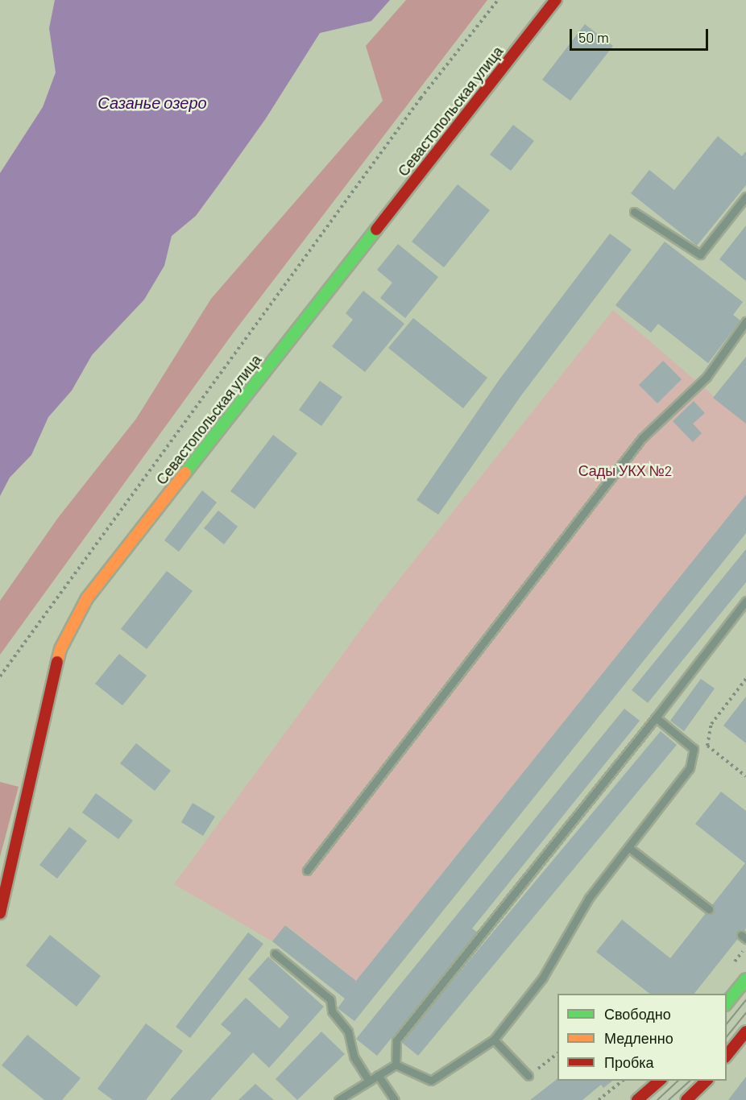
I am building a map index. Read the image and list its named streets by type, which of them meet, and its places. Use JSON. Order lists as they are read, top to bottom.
{
  "streets": {
    "street": ["Севастопольская улица"]
  },
  "water": ["Сазанье озеро"],
  "parks": ["Сады УКХ №2"],
  "legend": ["Свободно", "Медленно", "Пробка"],
  "scale_bar": "50 m"
}
